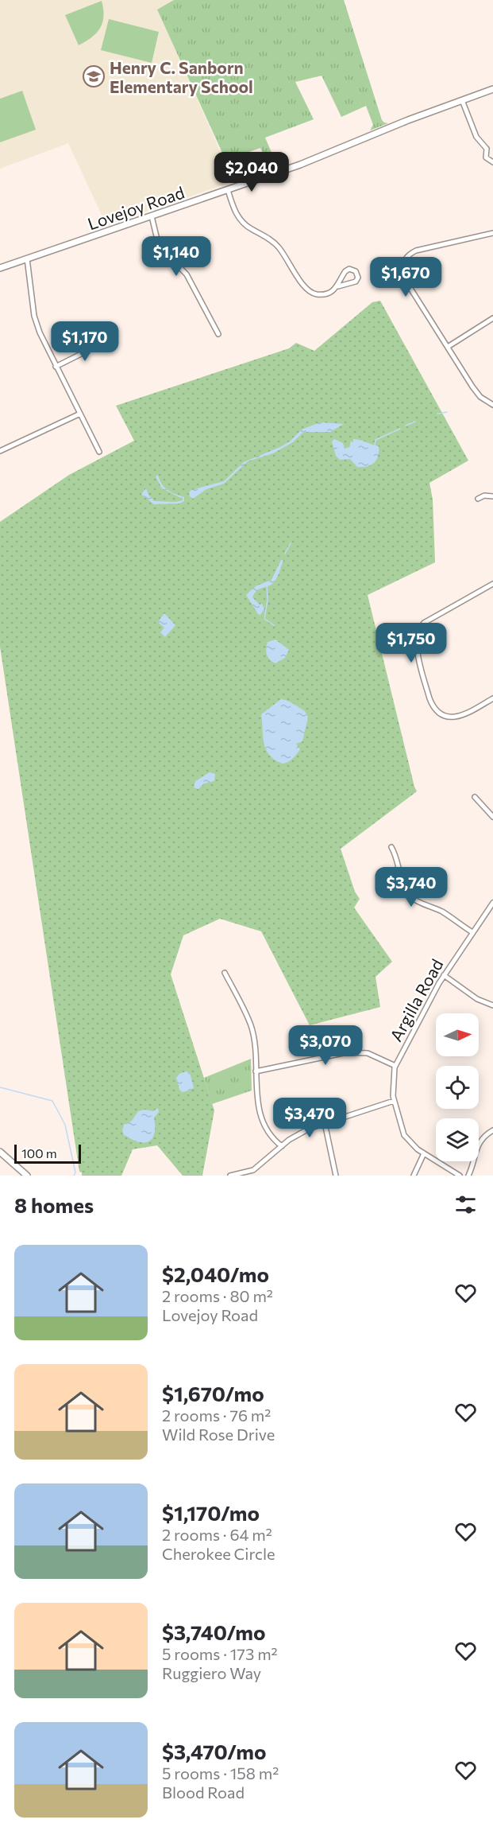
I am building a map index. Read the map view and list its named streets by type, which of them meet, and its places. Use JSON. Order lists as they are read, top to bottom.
{
  "streets": {
    "main road": ["Lovejoy Road"],
    "street": ["Argilla Road"]
  },
  "places": {
    "school or university": ["Henry C. Sanborn Elementary School"]
  },
  "scale_bar": "100 m",
  "north": "right",
  "page": {
    "price": [
      "$2,040",
      "$1,140",
      "$1,670",
      "$1,170",
      "$1,750",
      "$3,740",
      "$3,070",
      "$3,470"
    ],
    "scale": "100 m",
    "heading": "8 homes",
    "list": [
      {
        "name": "$2,040/mo",
        "note": "2 rooms · 80 m² · Lovejoy Road"
      },
      {
        "name": "$1,670/mo",
        "note": "2 rooms · 76 m² · Wild Rose Drive"
      },
      {
        "name": "$1,170/mo",
        "note": "2 rooms · 64 m² · Cherokee Circle"
      },
      {
        "name": "$3,740/mo",
        "note": "5 rooms · 173 m² · Ruggiero Way"
      },
      {
        "name": "$3,470/mo",
        "note": "5 rooms · 158 m² · Blood Road"
      }
    ]
  }
}
